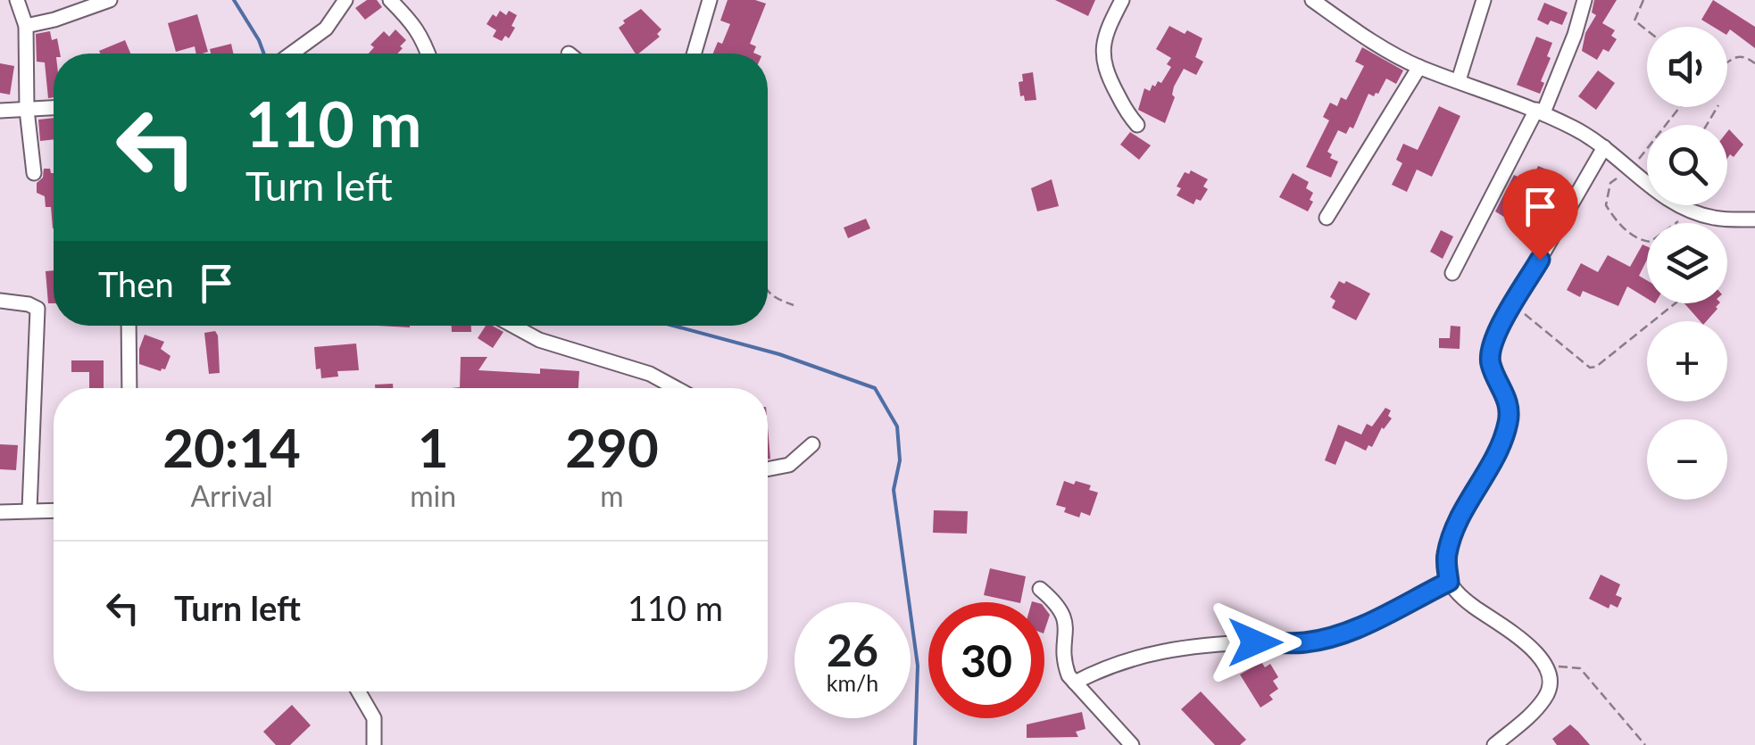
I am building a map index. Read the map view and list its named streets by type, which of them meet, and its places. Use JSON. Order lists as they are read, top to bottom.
{
  "page": {
    "map_buttons": ["+", "−"],
    "turn": ["110 m", "Turn left"],
    "then": "Then",
    "eta": [
      "20:14",
      "Arrival",
      "1",
      "min",
      "290",
      "m"
    ],
    "list": [
      {
        "name": "Turn left",
        "value": "110 m"
      }
    ],
    "speed": "26 km/h",
    "limit": "30"
  }
}
